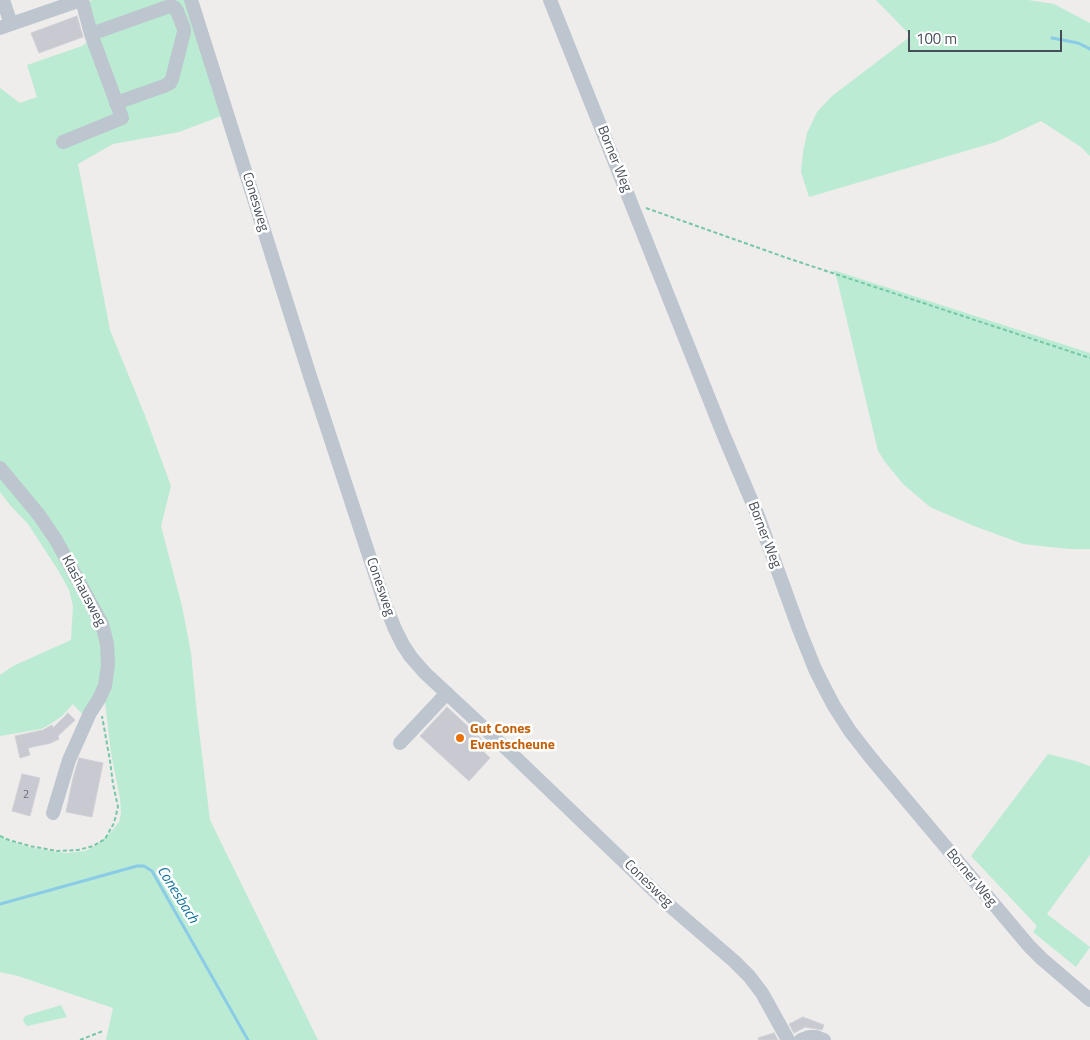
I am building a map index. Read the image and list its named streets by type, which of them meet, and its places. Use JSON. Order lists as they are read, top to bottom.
{
  "streets": {
    "street": ["Borner Weg", "Conesweg", "Klashausweg"]
  },
  "water": ["Conesbach"],
  "places": ["Gut Cones Eventscheune"],
  "house_numbers": ["2"],
  "scale_bar": "100 m"
}
